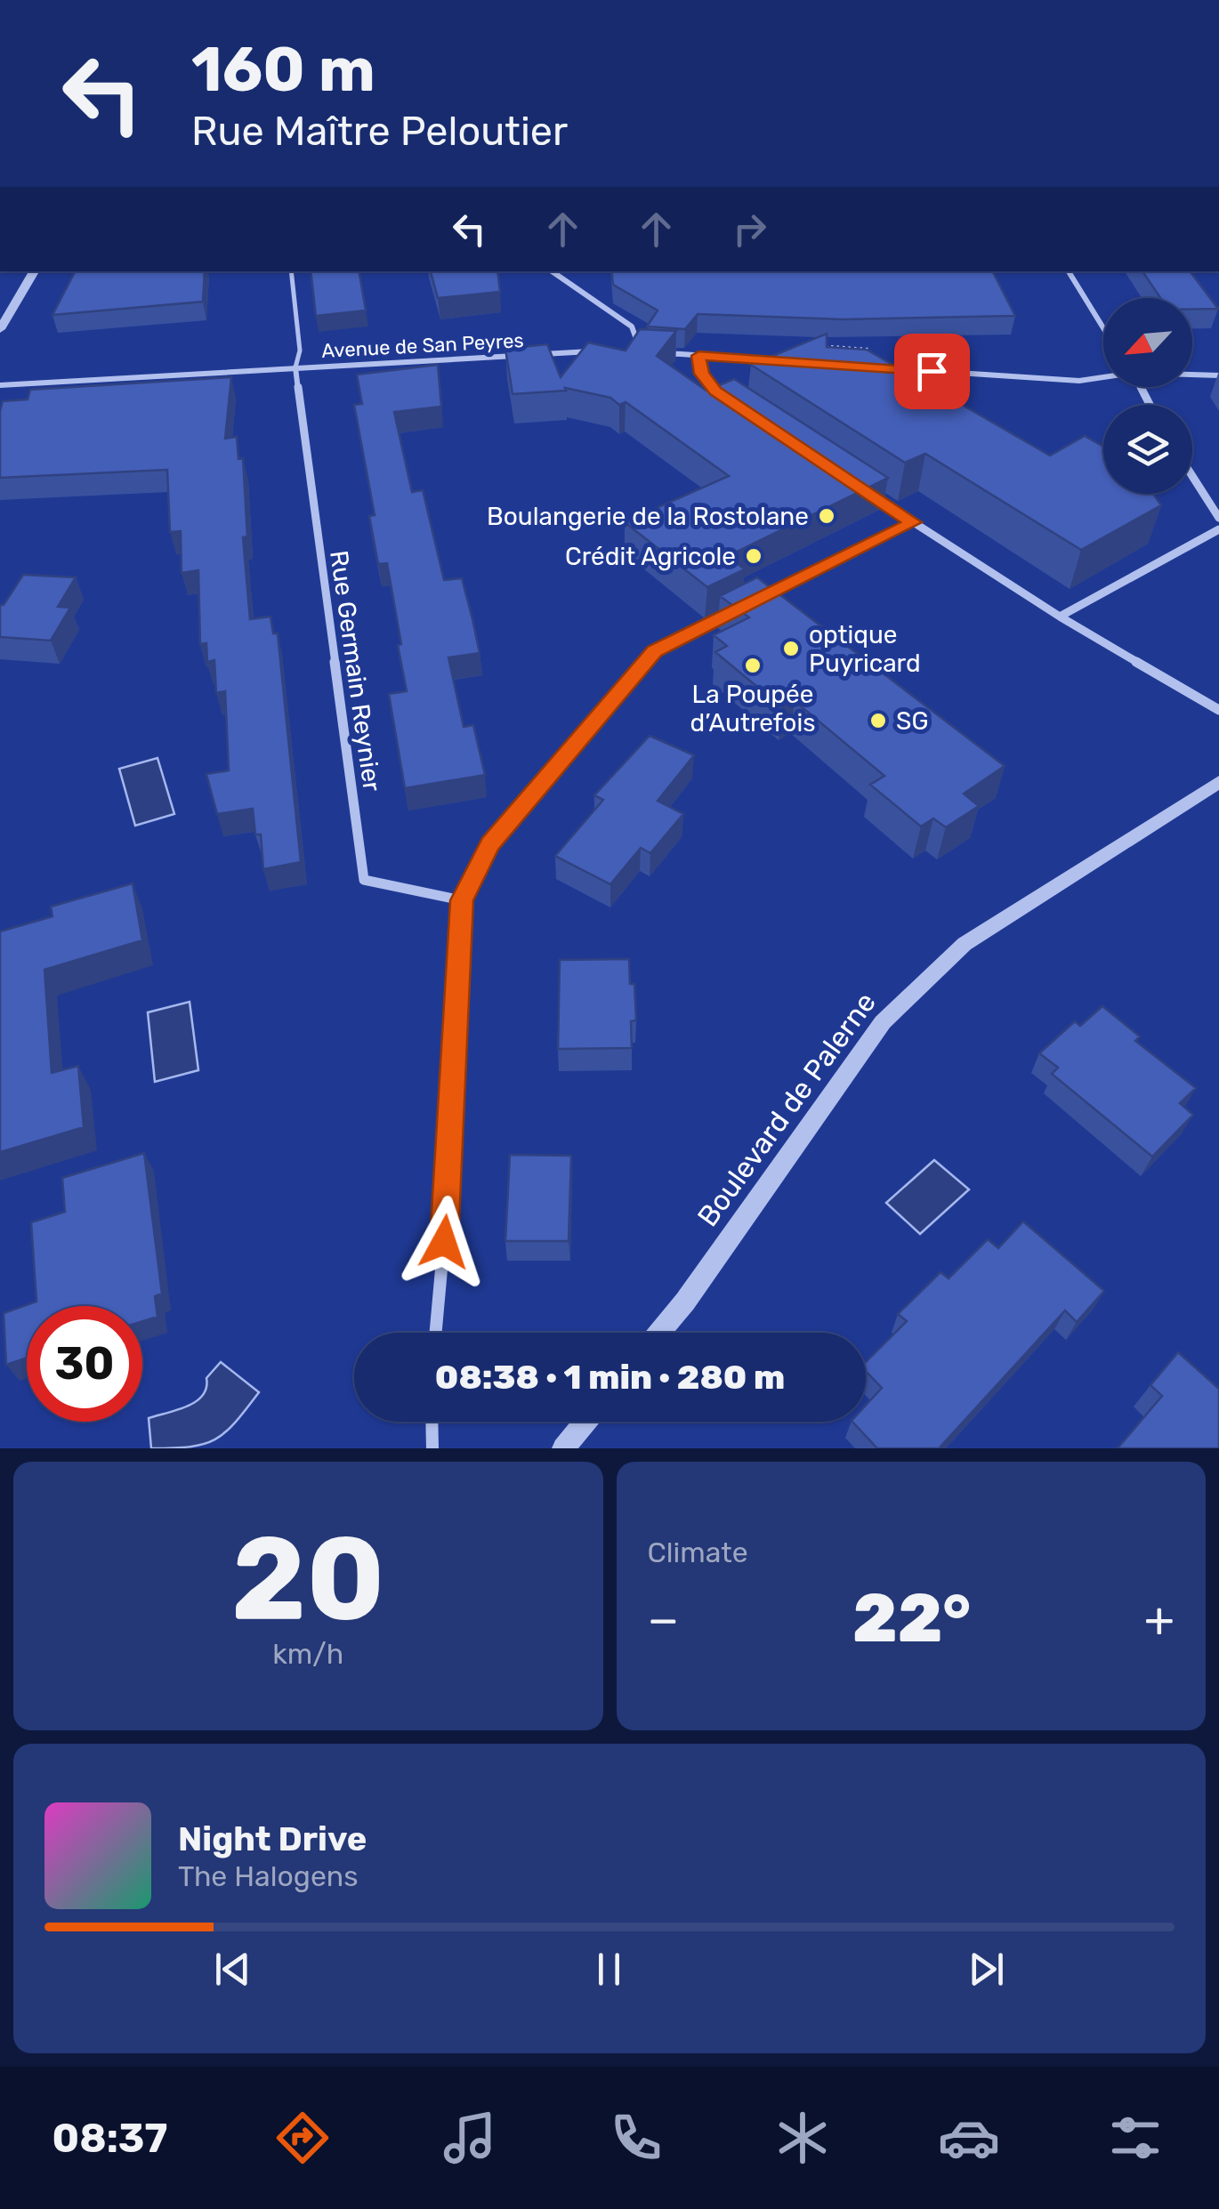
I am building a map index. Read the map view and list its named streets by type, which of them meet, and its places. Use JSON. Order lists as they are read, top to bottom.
{
  "streets": {
    "street": ["Avenue de San Peyres", "Rue Germain Reynier", "Boulevard de Palerne"]
  },
  "crossings": [
    ["Avenue de San Peyres", "Rue Germain Reynier"]
  ],
  "places": [
    "Boulangerie de la Rostolane",
    "Crédit Agricole",
    "optique Puyricard",
    "La Poupée d’Autrefois",
    "SG"
  ],
  "north": "bottom left",
  "page": {
    "turn": ["160 m", "Rue Maître Peloutier"],
    "limit": "30",
    "trip": "08:38 · 1 min · 280 m",
    "tile": [
      ["20", "km/h"],
      "Climate"
    ],
    "heat": ["−", "22°", "+"],
    "song": ["Night Drive", "The Halogens"],
    "tabs": "08:37"
  }
}
